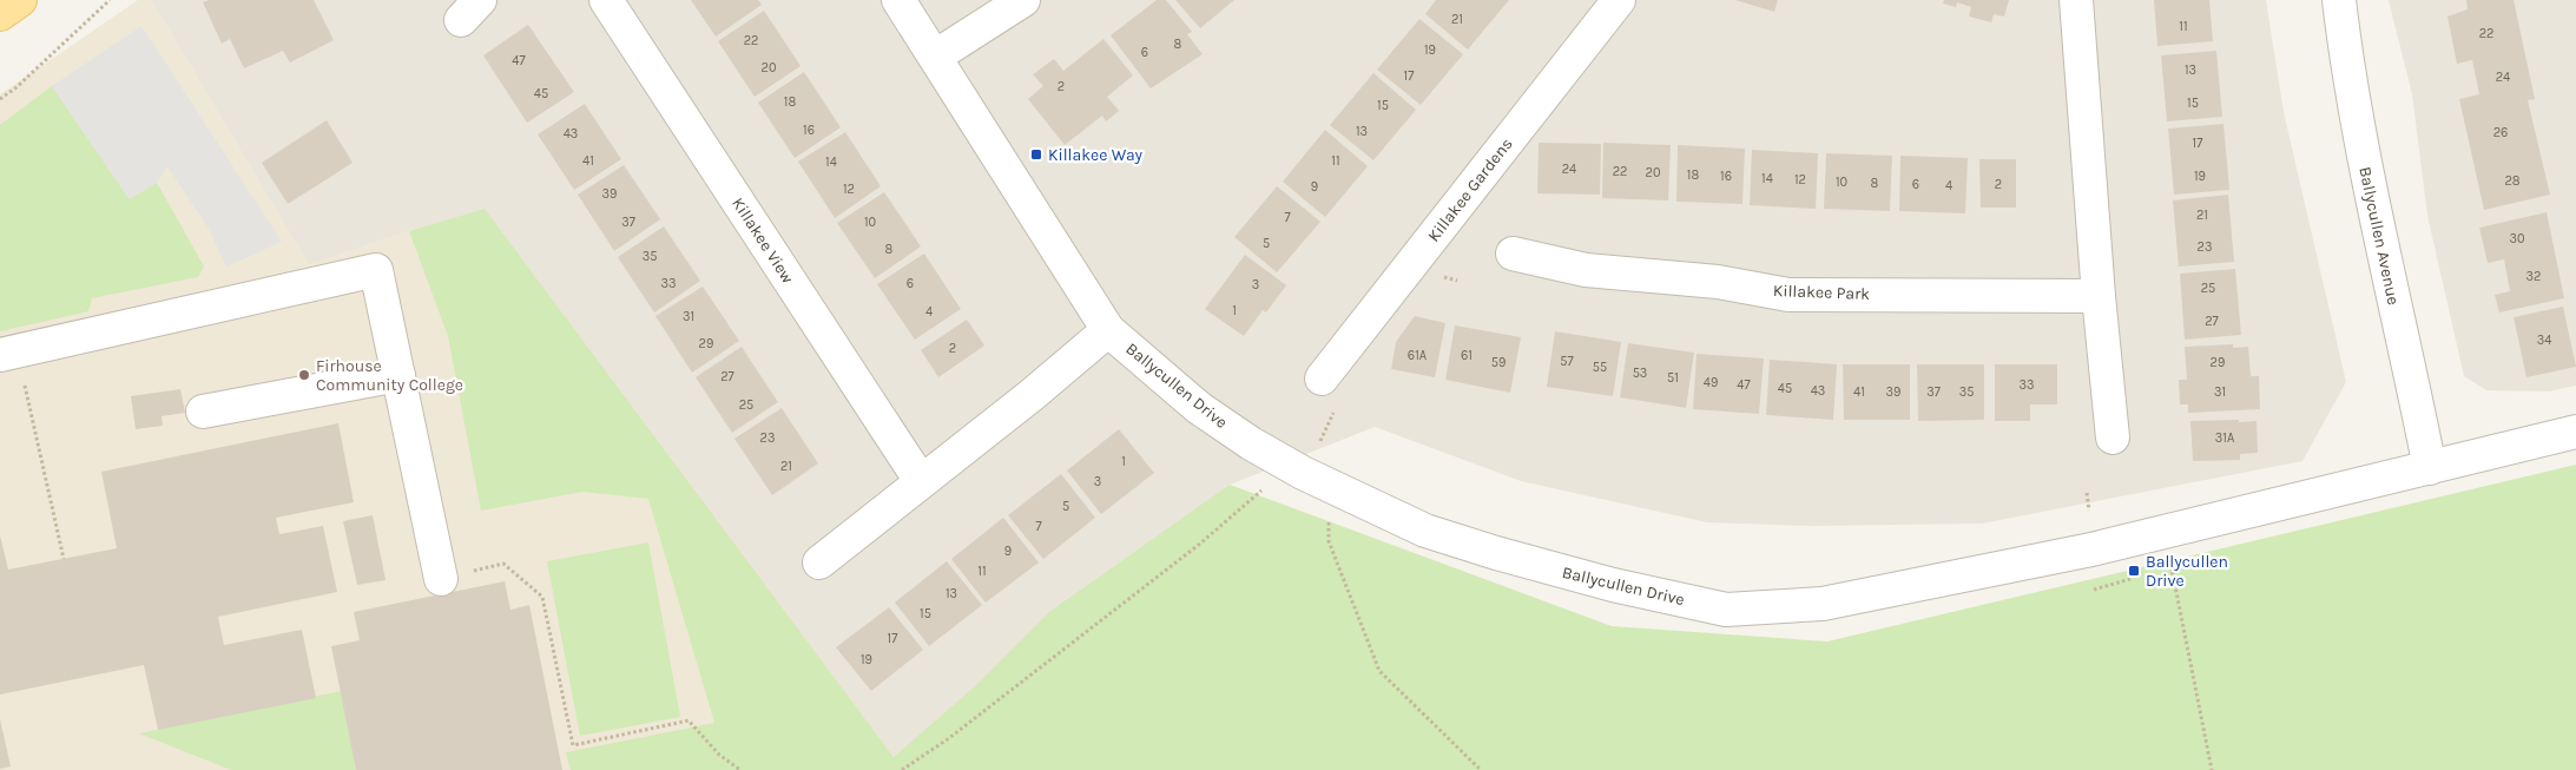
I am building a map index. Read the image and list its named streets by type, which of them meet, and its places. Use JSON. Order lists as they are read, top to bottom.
{
  "streets": {
    "street": [
      "Killakee Gardens",
      "Ballycullen Avenue",
      "Killakee View",
      "Killakee Park",
      "Ballycullen Drive"
    ]
  },
  "crossings": [
    ["Ballycullen Avenue", "Ballycullen Drive"]
  ],
  "places": {
    "transit": ["Killakee Way", "Ballycullen Drive"],
    "other": ["Firhouse Community College"]
  },
  "house_numbers": [
    "21",
    "11",
    "22",
    "22",
    "8",
    "19",
    "6",
    "47",
    "20",
    "13",
    "17",
    "24",
    "2",
    "45",
    "18",
    "15",
    "15",
    "16",
    "13",
    "26",
    "43",
    "17",
    "41",
    "11",
    "14",
    "24",
    "22",
    "20",
    "18",
    "16",
    "19",
    "14",
    "12",
    "28",
    "10",
    "8",
    "6",
    "2",
    "4",
    "9",
    "12",
    "39",
    "21",
    "7",
    "37",
    "10",
    "30",
    "5",
    "23",
    "8",
    "35",
    "32",
    "33",
    "6",
    "3",
    "25",
    "1",
    "4",
    "31",
    "27",
    "34",
    "29",
    "2",
    "61A",
    "61",
    "57",
    "59",
    "29",
    "55",
    "53",
    "27",
    "51",
    "49",
    "47",
    "33",
    "45",
    "43",
    "41",
    "39",
    "37",
    "35",
    "31",
    "25",
    "23",
    "31A",
    "1",
    "21",
    "3",
    "5",
    "7",
    "9",
    "11",
    "13",
    "15",
    "17",
    "19"
  ]
}
